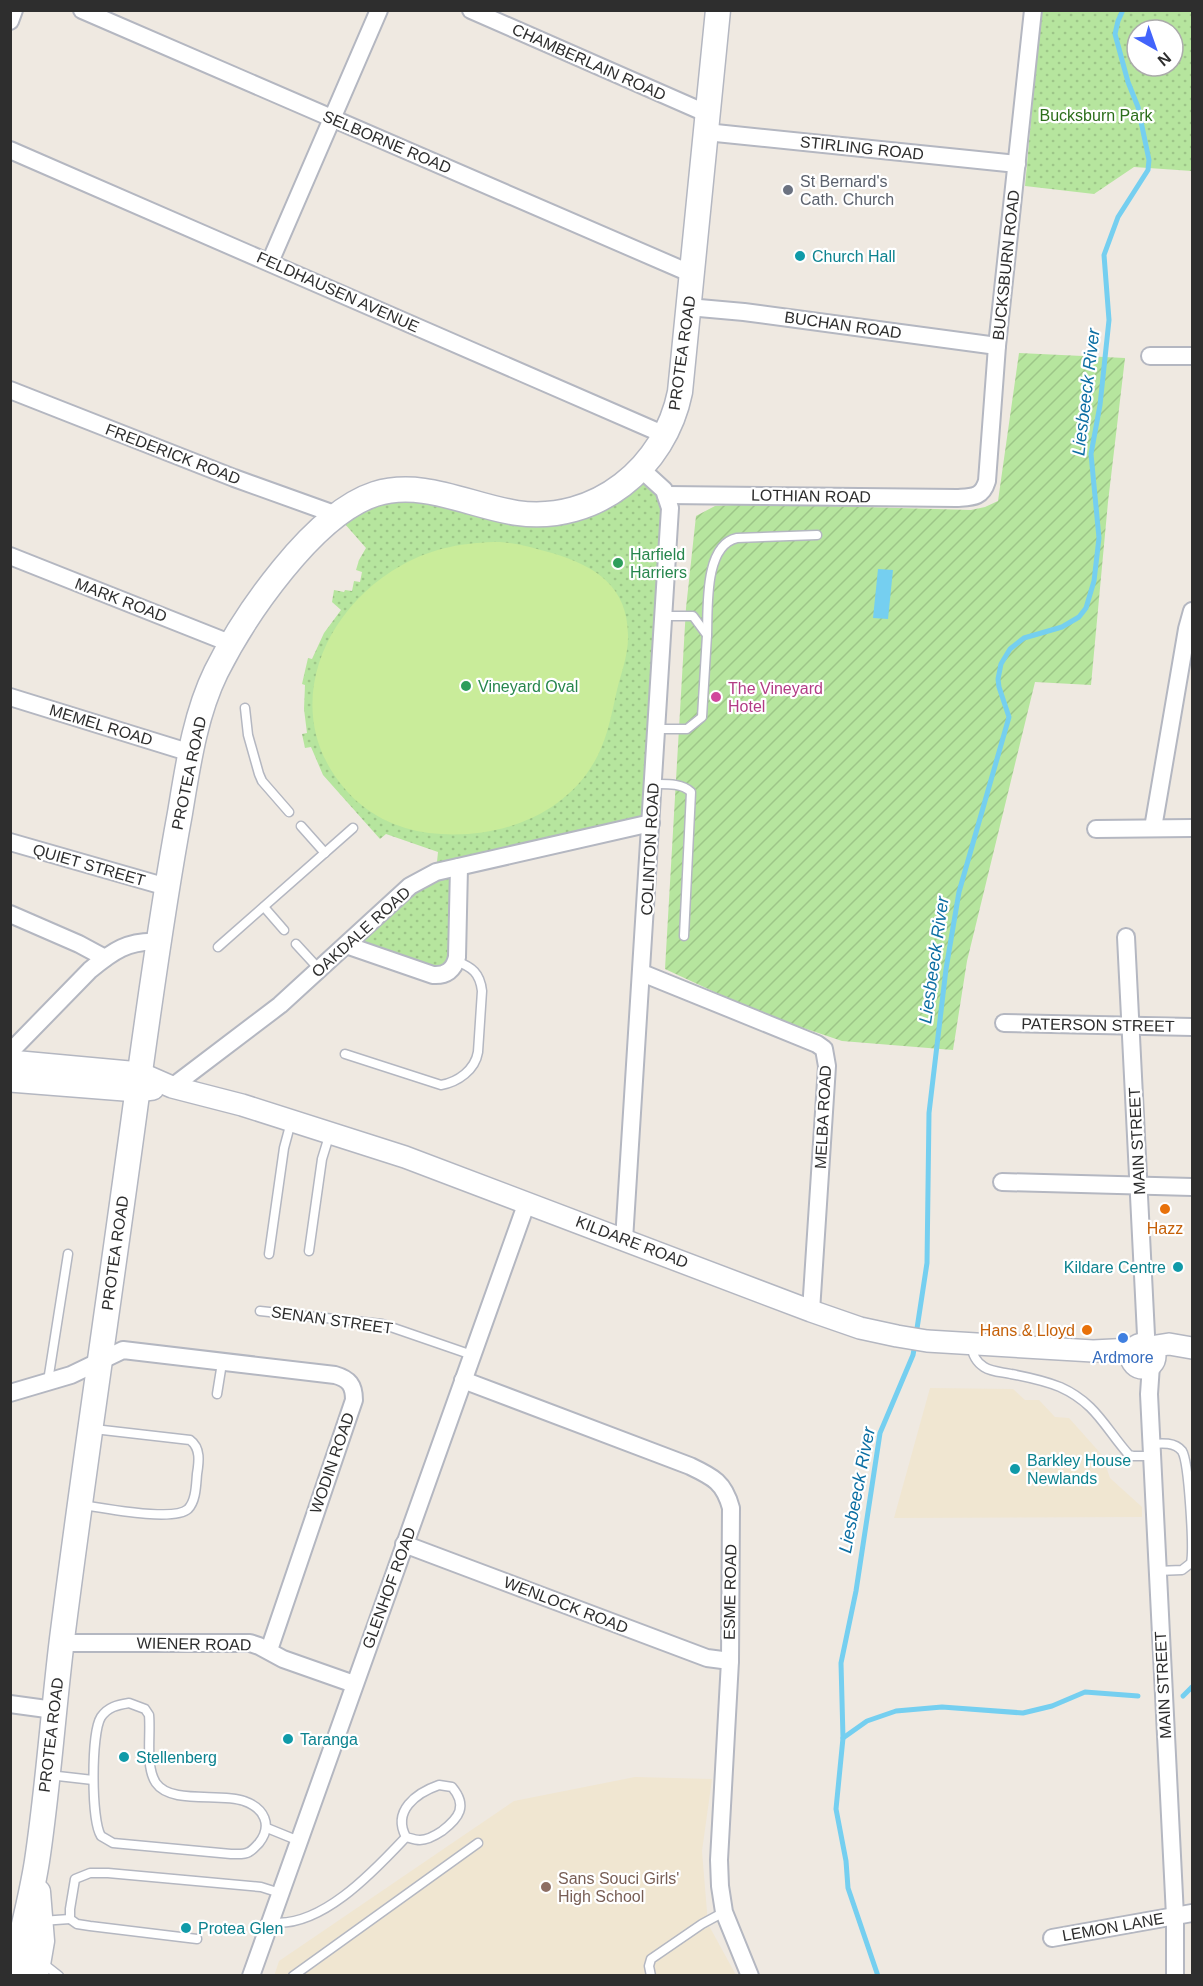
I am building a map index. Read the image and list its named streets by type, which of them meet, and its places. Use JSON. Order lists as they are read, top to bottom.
{
  "streets": {
    "main road": ["PROTEA ROAD"],
    "street": [
      "CHAMBERLAIN ROAD",
      "SELBORNE ROAD",
      "STIRLING ROAD",
      "BUCKSBURN ROAD",
      "FELDHAUSEN AVENUE",
      "BUCHAN ROAD",
      "FREDERICK ROAD",
      "LOTHIAN ROAD",
      "MARK ROAD",
      "MEMEL ROAD",
      "COLINTON ROAD",
      "QUIET STREET",
      "OAKDALE ROAD",
      "PATERSON STREET",
      "MELBA ROAD",
      "MAIN STREET",
      "KILDARE ROAD",
      "WODIN ROAD",
      "GLENHOF ROAD",
      "ESME ROAD",
      "WENLOCK ROAD",
      "WIENER ROAD",
      "LEMON LANE"
    ],
    "lane": ["SENAN STREET"]
  },
  "crossings": [
    ["CHAMBERLAIN ROAD", "STIRLING ROAD"],
    ["CHAMBERLAIN ROAD", "PROTEA ROAD"],
    ["SELBORNE ROAD", "PROTEA ROAD"],
    ["STIRLING ROAD", "BUCKSBURN ROAD"],
    ["STIRLING ROAD", "PROTEA ROAD"],
    ["BUCKSBURN ROAD", "BUCHAN ROAD"],
    ["BUCKSBURN ROAD", "LOTHIAN ROAD"],
    ["FELDHAUSEN AVENUE", "PROTEA ROAD"],
    ["BUCHAN ROAD", "PROTEA ROAD"],
    ["PROTEA ROAD", "FREDERICK ROAD"],
    ["PROTEA ROAD", "MARK ROAD"],
    ["PROTEA ROAD", "MEMEL ROAD"],
    ["PROTEA ROAD", "QUIET STREET"],
    ["PROTEA ROAD", "KILDARE ROAD"],
    ["PROTEA ROAD", "WODIN ROAD"],
    ["PROTEA ROAD", "WIENER ROAD"],
    ["LOTHIAN ROAD", "COLINTON ROAD"],
    ["COLINTON ROAD", "OAKDALE ROAD"],
    ["COLINTON ROAD", "MELBA ROAD"],
    ["COLINTON ROAD", "KILDARE ROAD"],
    ["OAKDALE ROAD", "KILDARE ROAD"],
    ["PATERSON STREET", "MAIN STREET"],
    ["MELBA ROAD", "KILDARE ROAD"],
    ["MAIN STREET", "KILDARE ROAD"],
    ["MAIN STREET", "LEMON LANE"],
    ["KILDARE ROAD", "GLENHOF ROAD"],
    ["SENAN STREET", "GLENHOF ROAD"],
    ["WODIN ROAD", "WIENER ROAD"],
    ["GLENHOF ROAD", "ESME ROAD"],
    ["GLENHOF ROAD", "WENLOCK ROAD"],
    ["GLENHOF ROAD", "WIENER ROAD"],
    ["ESME ROAD", "WENLOCK ROAD"]
  ],
  "water": ["Liesbeeck River"],
  "parks": ["Bucksburn Park"],
  "places": [
    "St Bernard's Cath. Church",
    "Church Hall",
    "Harfield Harriers",
    "Vineyard Oval",
    "The Vineyard Hotel",
    "Hazz",
    "Kildare Centre",
    "Hans & Lloyd",
    "Ardmore",
    "Barkley House Newlands",
    "Taranga",
    "Stellenberg",
    "Sans Souci Girls' High School",
    "Protea Glen"
  ],
  "north": "bottom right"
}
